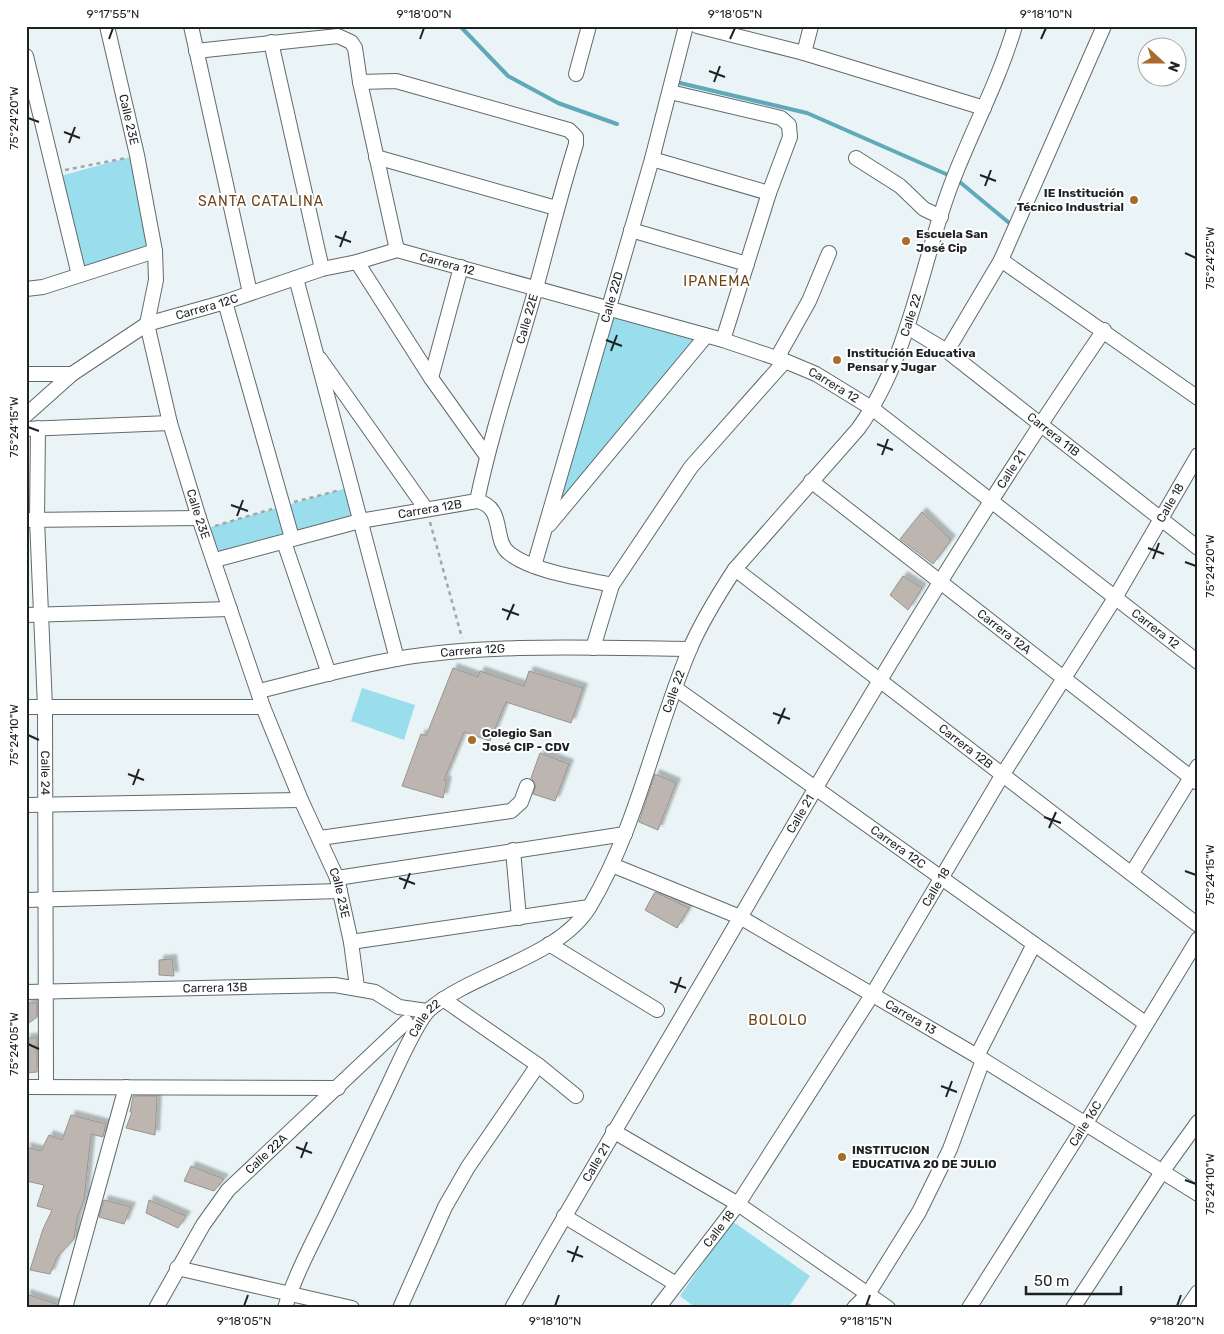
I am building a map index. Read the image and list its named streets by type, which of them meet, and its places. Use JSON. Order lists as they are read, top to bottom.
{
  "streets": {
    "street": [
      "Calle 23E",
      "Carrera 12",
      "Calle 22D",
      "Carrera 12C",
      "Calle 22",
      "Calle 22E",
      "Carrera 11B",
      "Calle 21",
      "Calle 18",
      "Carrera 12B",
      "Carrera 12A",
      "Carrera 12G",
      "Calle 24",
      "Carrera 13B",
      "Carrera 13",
      "Calle 16C",
      "Calle 22A"
    ]
  },
  "crossings": [
    ["Calle 23E", "Carrera 12C"],
    ["Calle 23E", "Carrera 12B"],
    ["Calle 23E", "Carrera 12G"],
    ["Calle 23E", "Carrera 13B"],
    ["Carrera 12", "Calle 22D"],
    ["Carrera 12", "Carrera 12C"],
    ["Carrera 12", "Calle 22"],
    ["Carrera 12", "Calle 22E"],
    ["Carrera 12", "Calle 21"],
    ["Carrera 12", "Calle 18"],
    ["Calle 22D", "Carrera 12B"],
    ["Carrera 12C", "Calle 22"],
    ["Carrera 12C", "Calle 21"],
    ["Carrera 12C", "Calle 18"],
    ["Carrera 12C", "Calle 16C"],
    ["Calle 22", "Carrera 11B"],
    ["Calle 22", "Carrera 12B"],
    ["Calle 22", "Carrera 12A"],
    ["Calle 22", "Carrera 12G"],
    ["Calle 22", "Carrera 13B"],
    ["Calle 22", "Carrera 13"],
    ["Calle 22E", "Carrera 12B"],
    ["Carrera 11B", "Calle 21"],
    ["Carrera 11B", "Calle 18"],
    ["Calle 21", "Carrera 12B"],
    ["Calle 21", "Carrera 12A"],
    ["Calle 21", "Carrera 13"],
    ["Calle 18", "Carrera 12B"],
    ["Calle 18", "Carrera 12A"],
    ["Calle 18", "Carrera 13"],
    ["Calle 24", "Carrera 13B"],
    ["Carrera 13", "Calle 16C"]
  ],
  "districts": ["SANTA CATALINA", "IPANEMA", "BOLOLO"],
  "places": [
    "IE Institución Técnico Industrial",
    "Escuela San José Cip",
    "Institución Educativa Pensar y Jugar",
    "Colegio San José CIP - CDV",
    "INSTITUCION EDUCATIVA 20 DE JULIO"
  ],
  "scale_bar": "50 m",
  "north": "right",
  "coordinates": [
    "9°17'55\"N",
    "9°18'00\"N",
    "9°18'05\"N",
    "9°18'10\"N",
    "75°24'20\"W",
    "75°24'25\"W",
    "75°24'15\"W",
    "75°24'10\"W",
    "75°24'05\"W",
    "9°18'15\"N",
    "9°18'20\"N"
  ]
}
